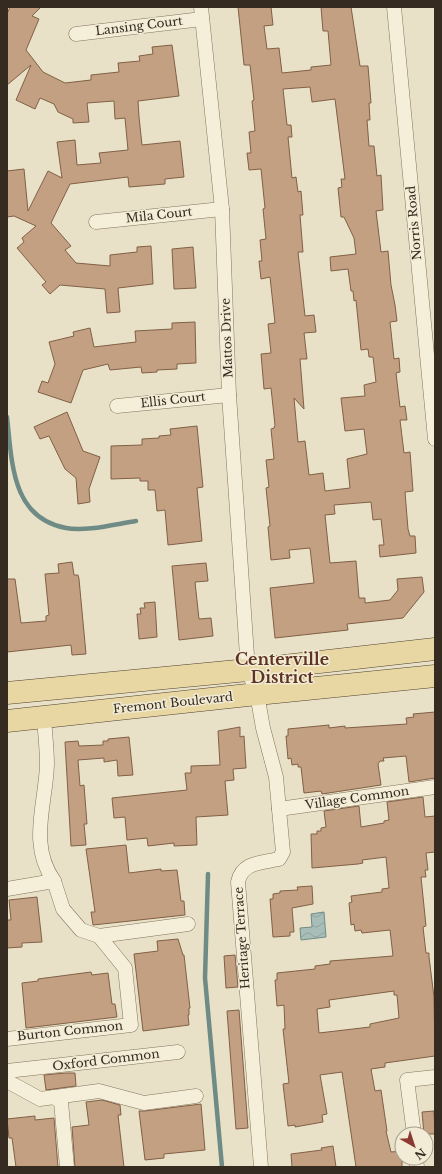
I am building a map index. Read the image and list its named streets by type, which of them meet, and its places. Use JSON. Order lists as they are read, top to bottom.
{
  "streets": {
    "main road": ["Fremont Boulevard"],
    "street": [
      "Lansing Court",
      "Mila Court",
      "Norris Road",
      "Mattos Drive",
      "Ellis Court",
      "Village Common",
      "Heritage Terrace",
      "Burton Common",
      "Oxford Common"
    ]
  },
  "crossings": [
    ["Lansing Court", "Mattos Drive"],
    ["Mila Court", "Mattos Drive"],
    ["Mattos Drive", "Ellis Court"],
    ["Mattos Drive", "Heritage Terrace"],
    ["Fremont Boulevard", "Heritage Terrace"],
    ["Village Common", "Heritage Terrace"]
  ],
  "districts": ["Centerville District"],
  "north": "bottom right"
}
